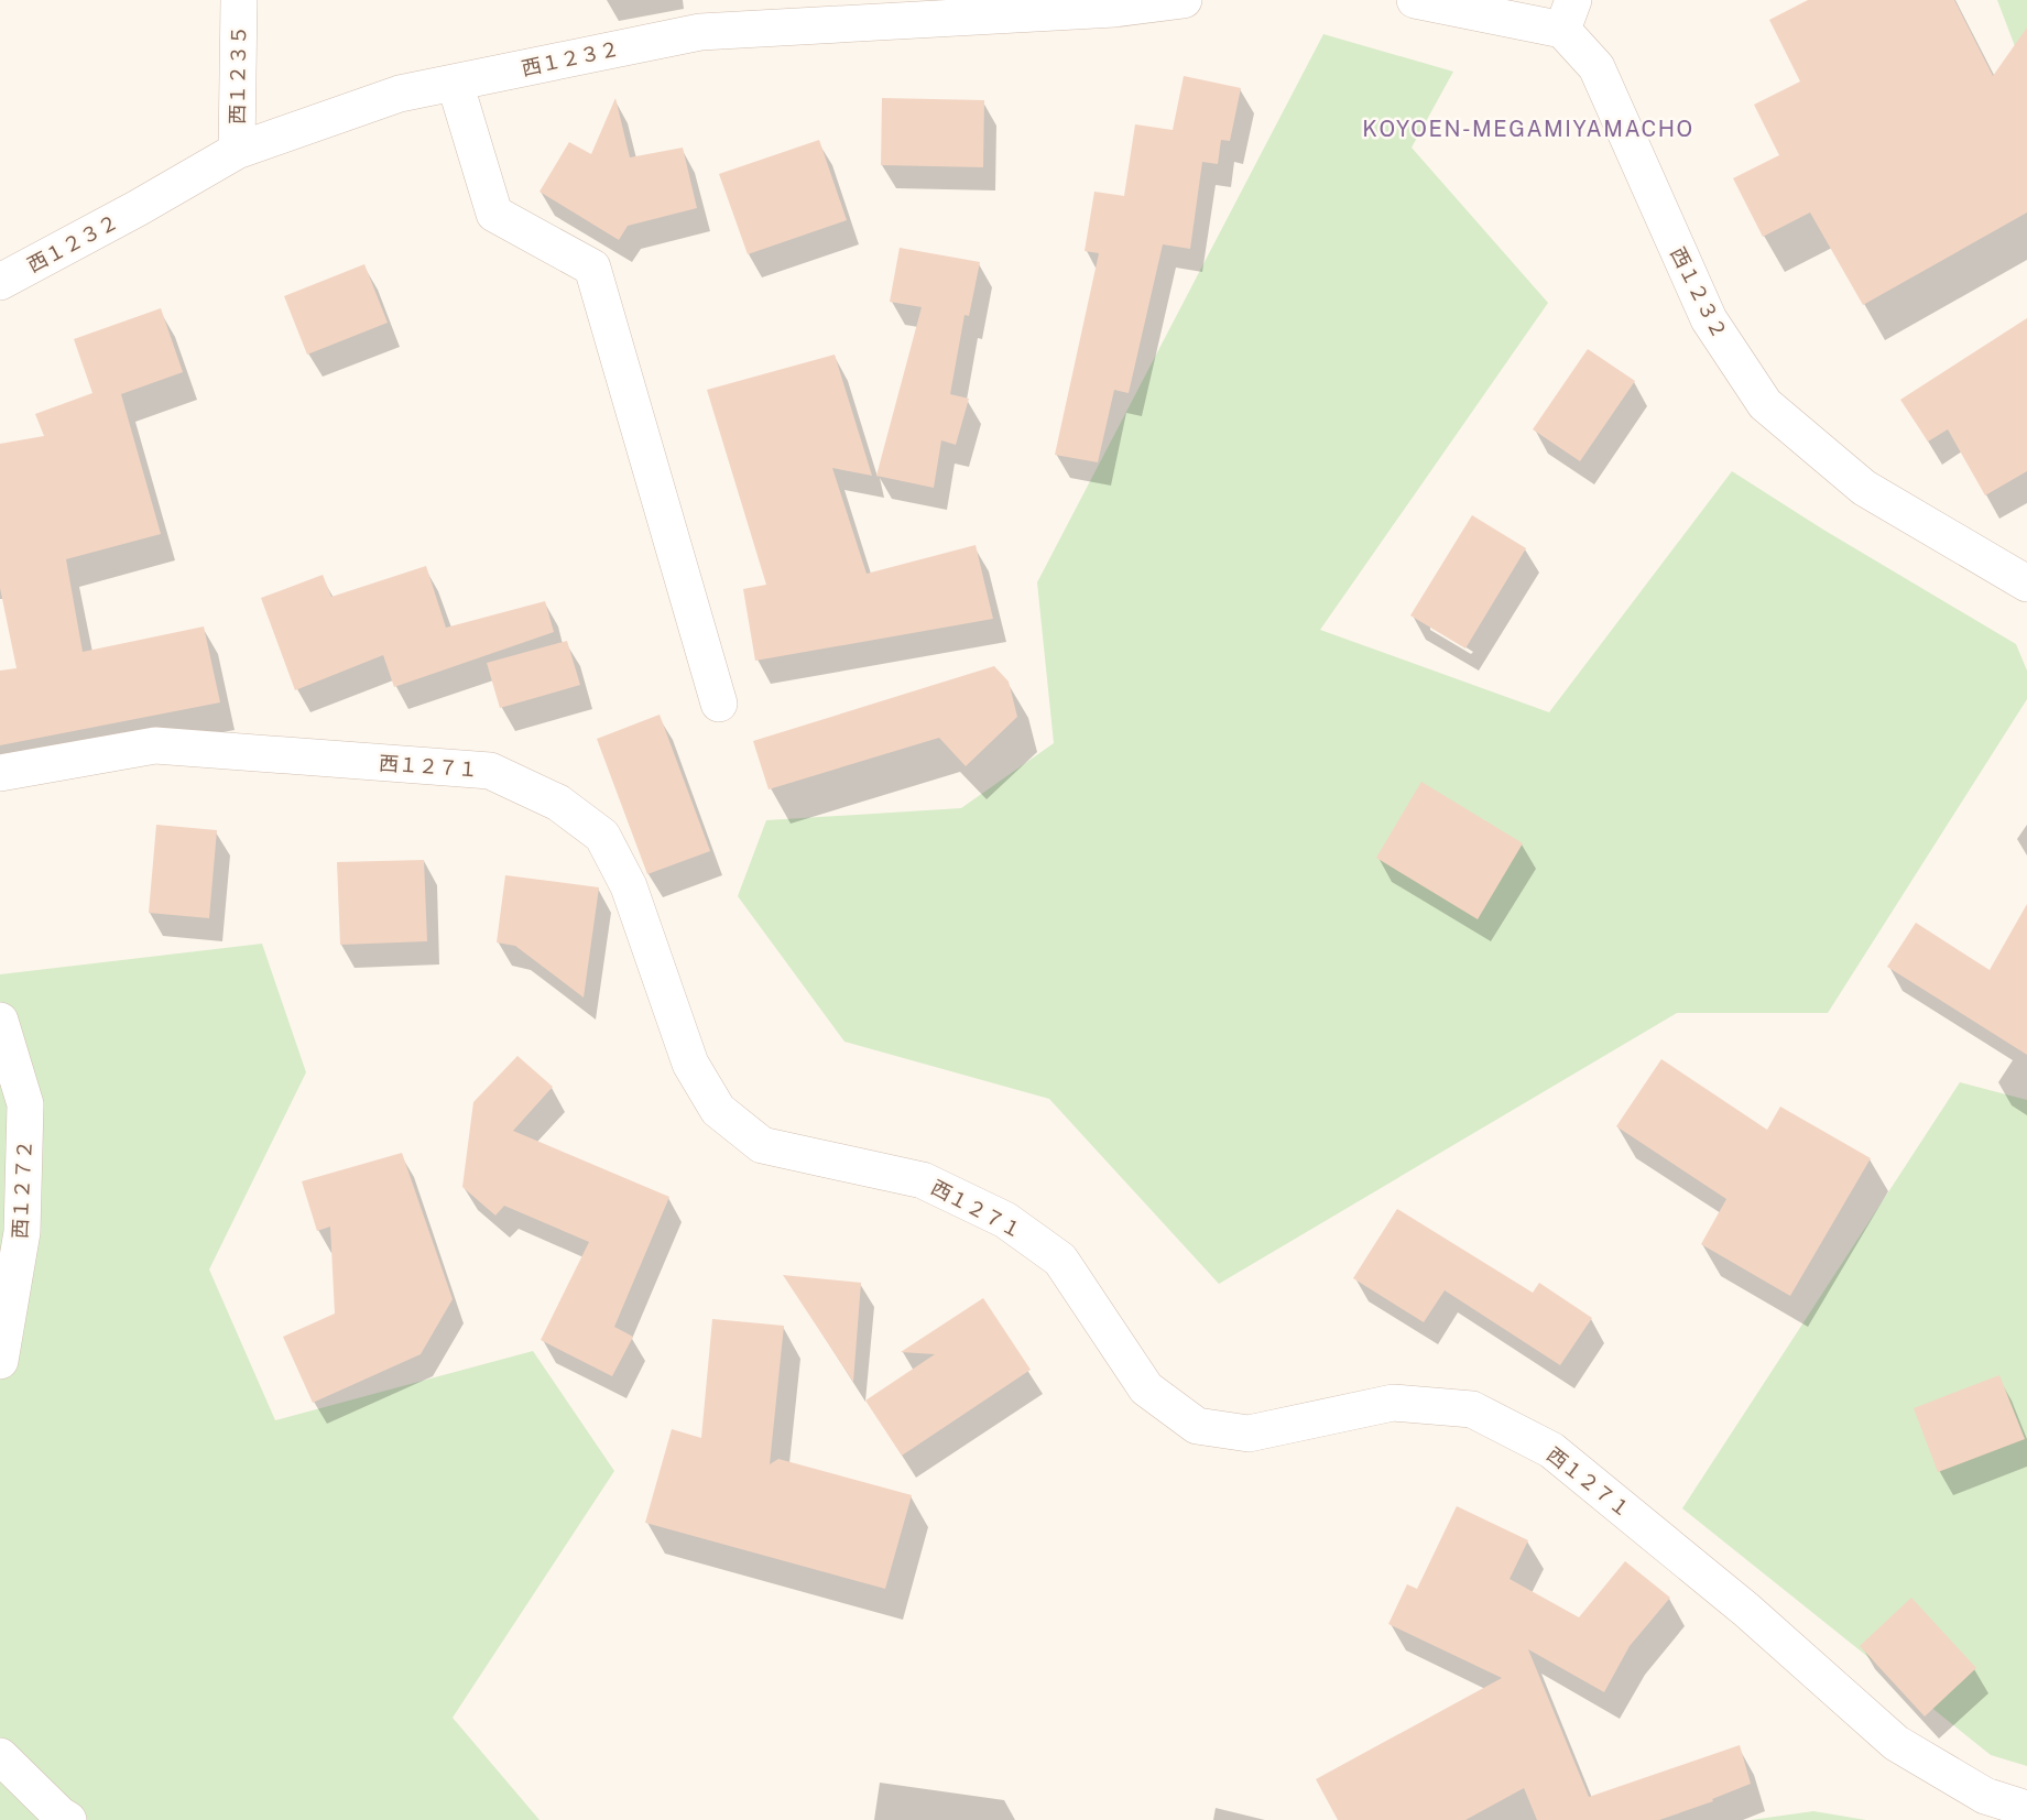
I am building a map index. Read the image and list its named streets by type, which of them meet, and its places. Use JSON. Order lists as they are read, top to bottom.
{
  "streets": {
    "street": [
      "西１２３２",
      "西１２３５",
      "西１２７１",
      "西１２７２"
    ]
  },
  "crossings": [
    ["西１２３２", "西１２３５"]
  ],
  "districts": ["KOYOEN-MEGAMIYAMACHO"]
}
